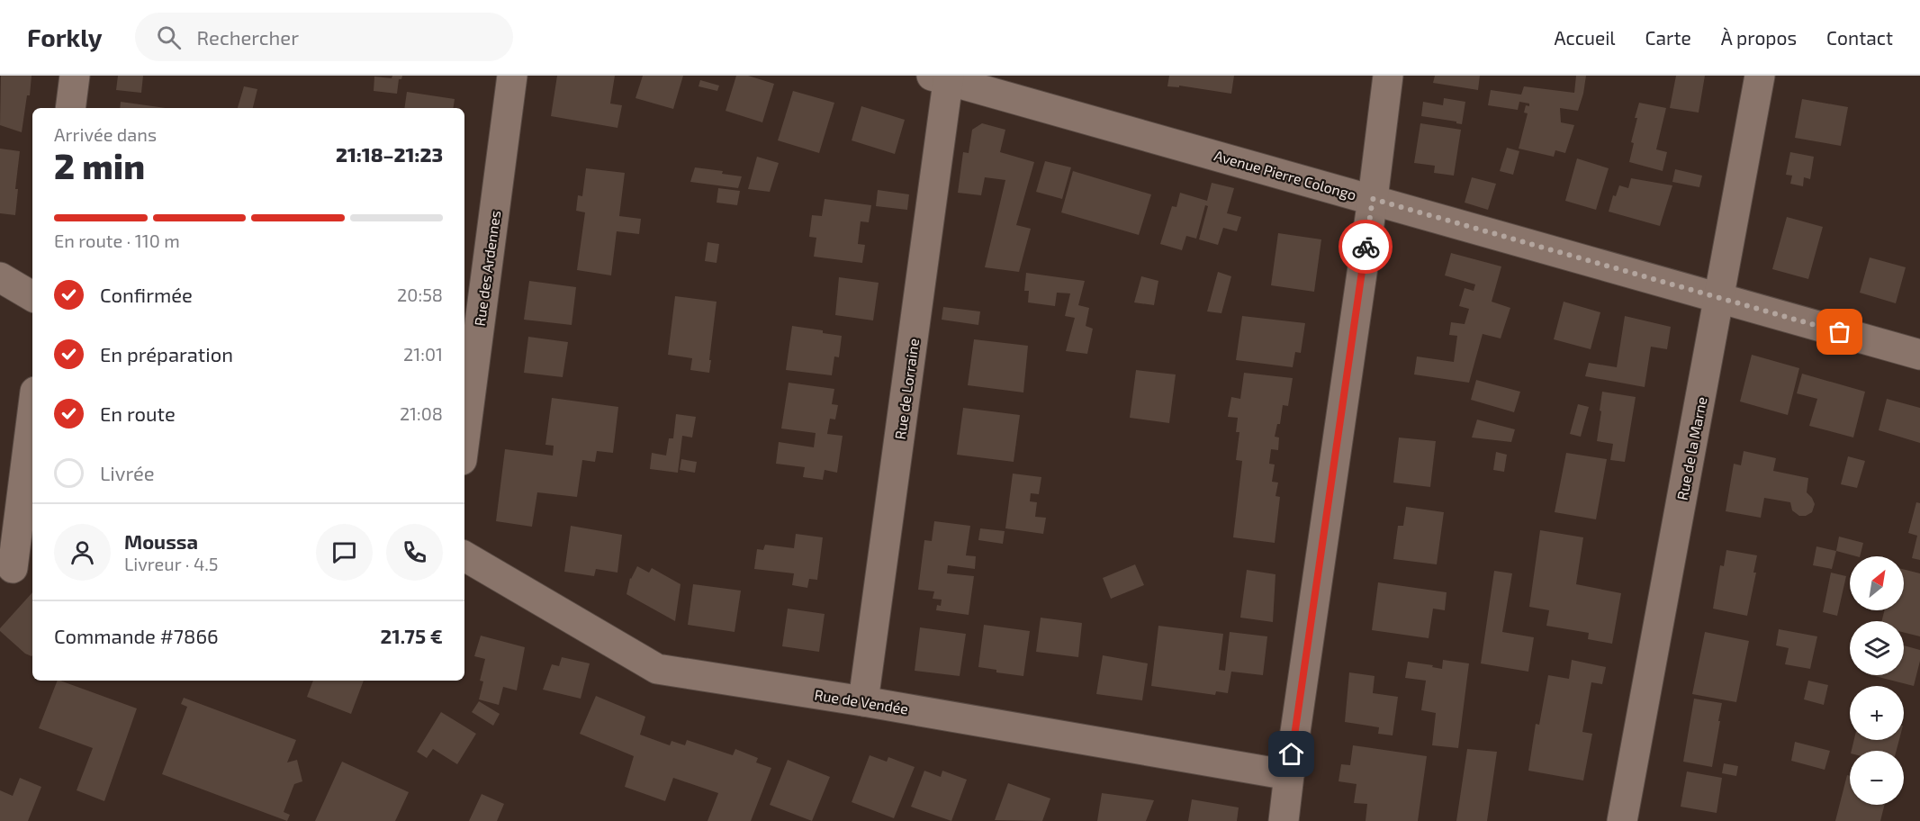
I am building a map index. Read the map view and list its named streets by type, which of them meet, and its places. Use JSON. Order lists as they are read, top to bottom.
{
  "streets": {
    "street": [
      "Avenue Pierre Colongo",
      "Rue des Ardennes",
      "Rue de Lorraine",
      "Rue de la Marne",
      "Rue de Vendée"
    ]
  },
  "crossings": [
    ["Avenue Pierre Colongo", "Rue de Lorraine"],
    ["Avenue Pierre Colongo", "Rue de la Marne"],
    ["Rue de Lorraine", "Rue de Vendée"]
  ],
  "north": "top right",
  "page": {
    "header": "Forkly",
    "search": "Rechercher",
    "nav": [
      "Accueil",
      "Carte",
      "À propos",
      "Contact"
    ],
    "heading": ["2 min", "Arrivée dans", "21:18–21:23"],
    "panel": [
      "Moussa",
      "Livreur · 4.5",
      "Commande #7866",
      "21.75 €"
    ],
    "bar": "En route · 110 m",
    "list": [
      ["Confirmée", "20:58"],
      ["En préparation", "21:01"],
      ["En route", "21:08"],
      "Livrée"
    ],
    "map_buttons": ["+", "−"]
  }
}
